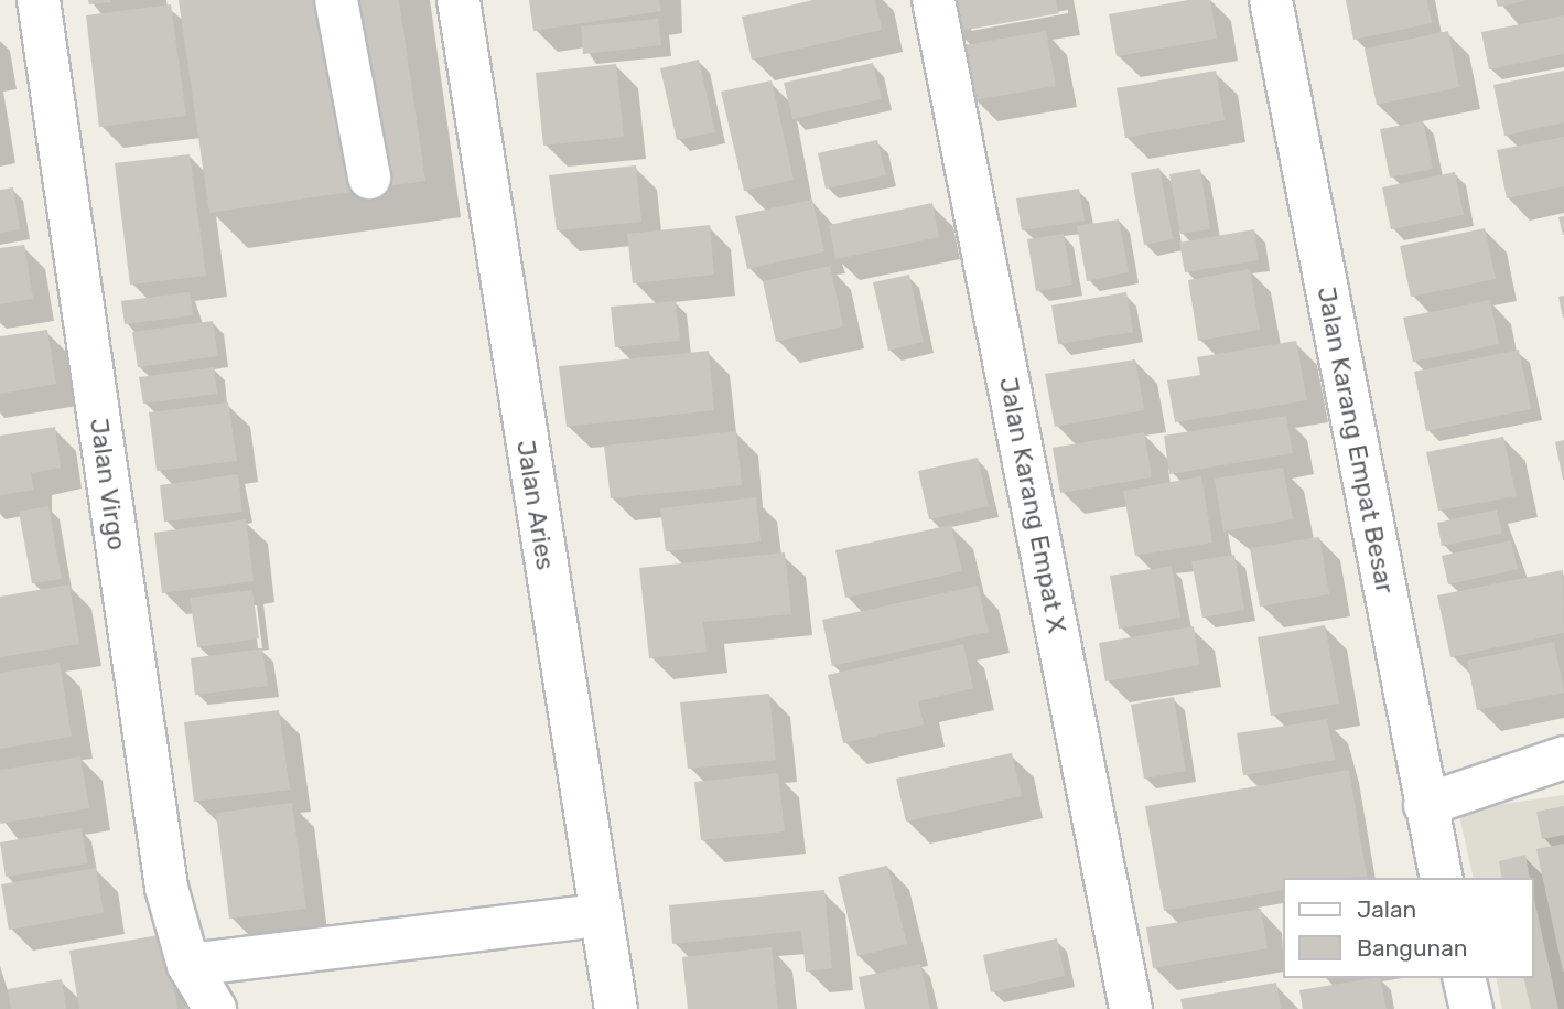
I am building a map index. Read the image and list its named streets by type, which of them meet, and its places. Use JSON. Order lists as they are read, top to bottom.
{
  "streets": {
    "street": [
      "Jalan Karang Empat Besar",
      "Jalan Virgo",
      "Jalan Aries",
      "Jalan Karang Empat X"
    ]
  },
  "legend": ["Jalan", "Bangunan"]
}
